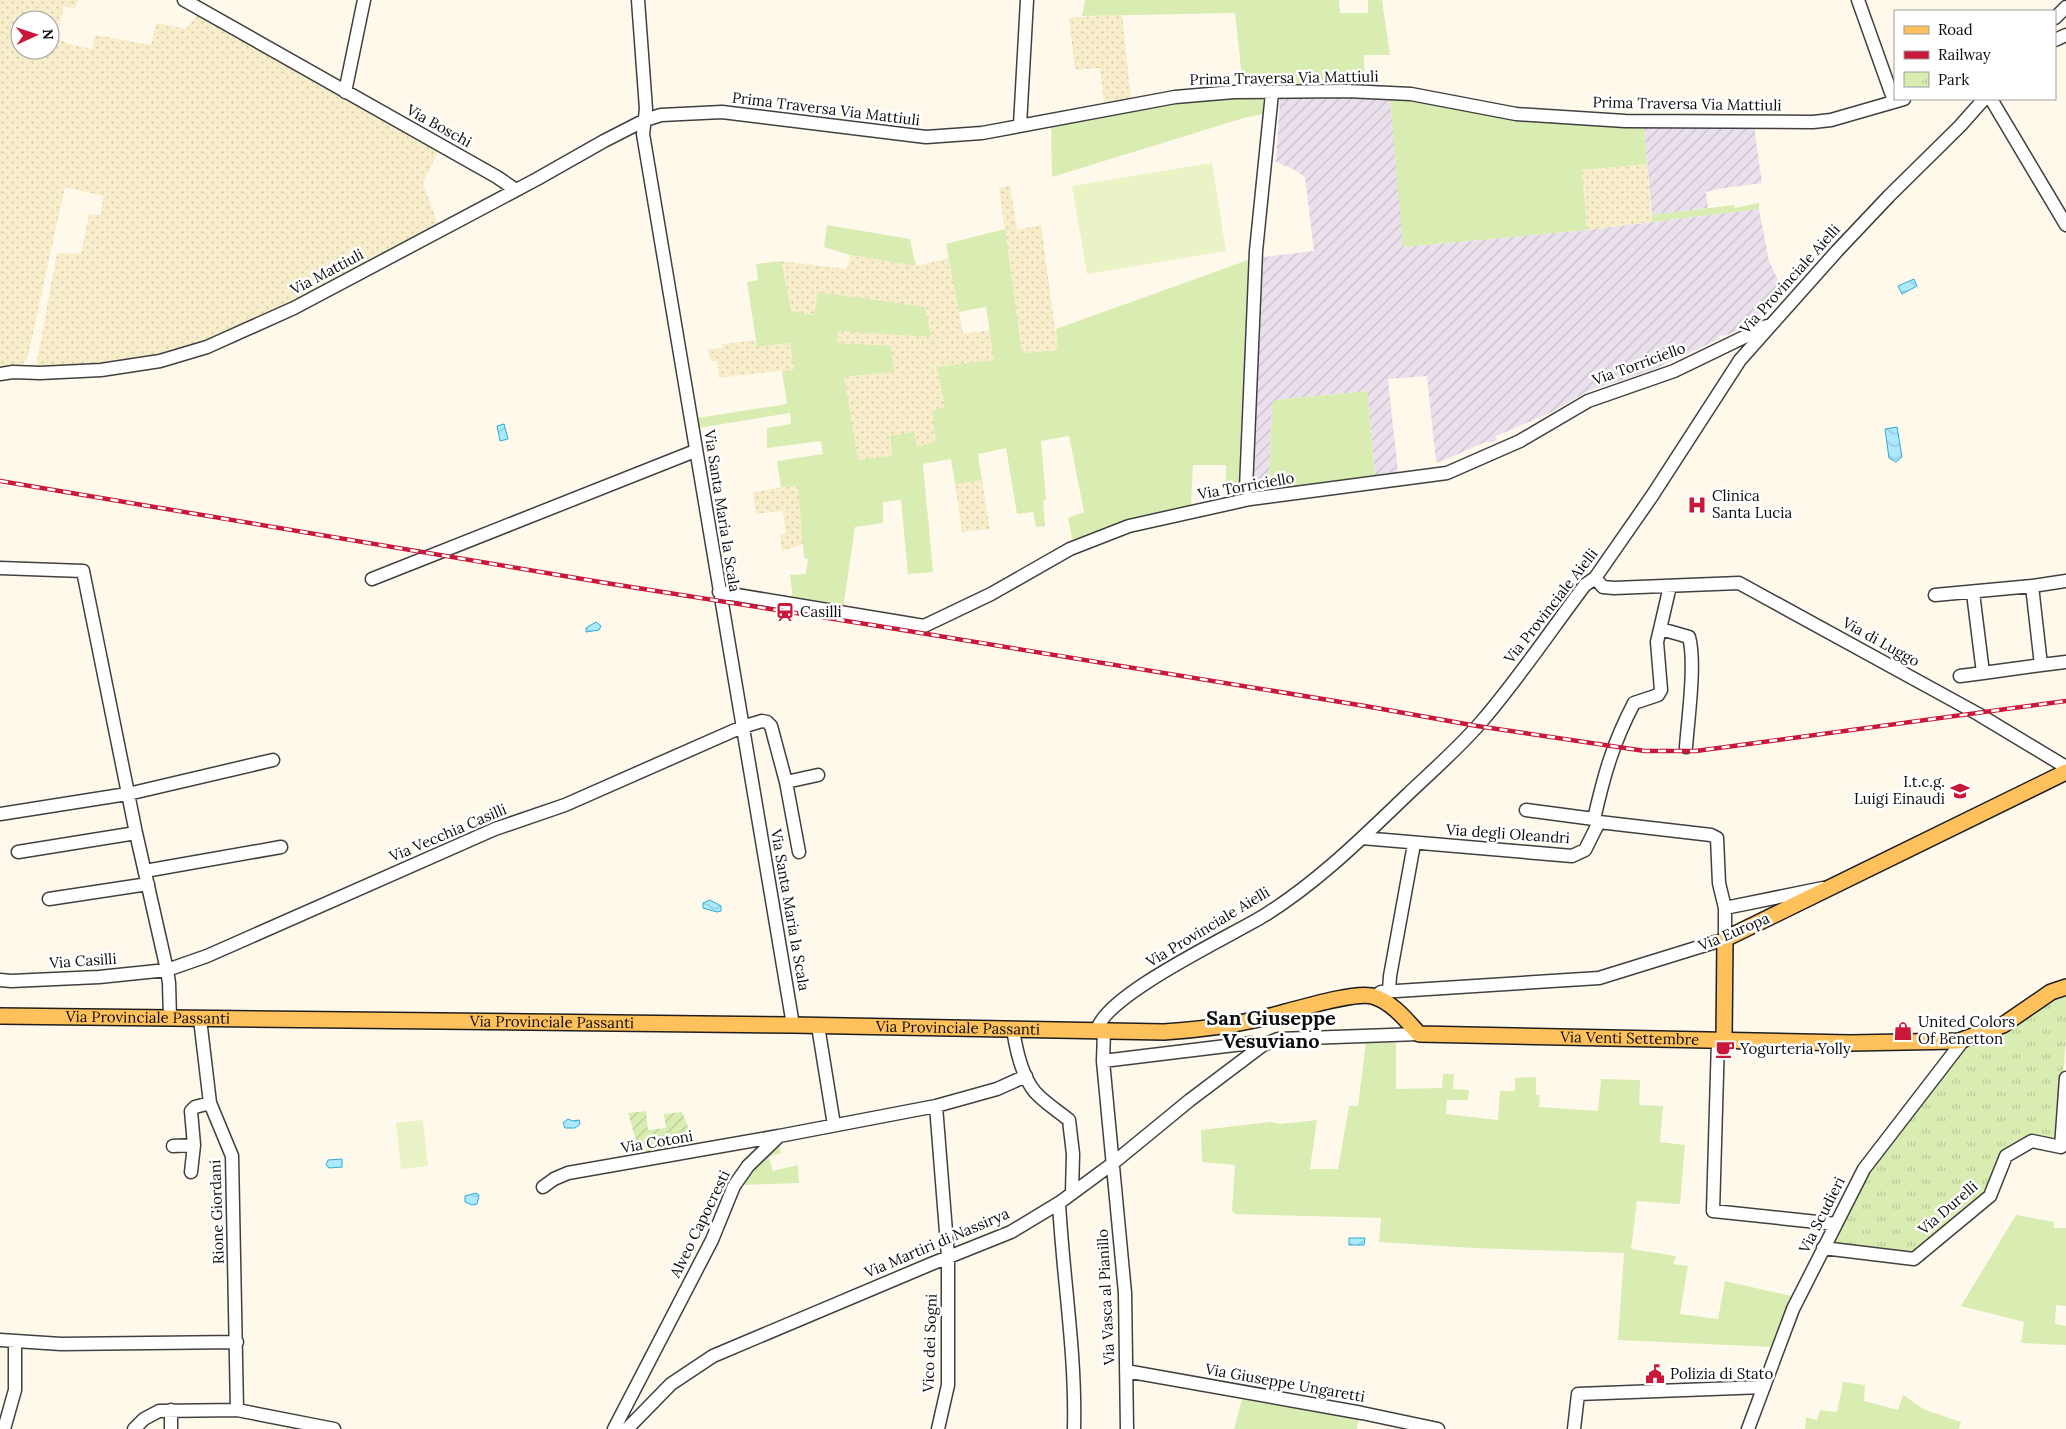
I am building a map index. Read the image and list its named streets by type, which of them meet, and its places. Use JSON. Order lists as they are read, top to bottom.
{
  "streets": {
    "main road": ["Via Europa", "Via Provinciale Passanti", "Via Venti Settembre"],
    "street": [
      "Prima Traversa Via Mattiuli",
      "Via Boschi",
      "Via Mattiuli",
      "Via Provinciale Aielli",
      "Via Torriciello",
      "Via Santa Maria la Scala",
      "Via di Luggo",
      "Via Vecchia Casilli",
      "Via degli Oleandri",
      "Via Casilli",
      "Via Cotoni",
      "Via Durelli",
      "Rione Giordani",
      "Via Scudieri",
      "Alveo Capocresti",
      "Via Martiri di Nassirya",
      "Via Vasca al Pianillo",
      "Vico dei Sogni",
      "Via Giuseppe Ungaretti"
    ]
  },
  "crossings": [
    ["Prima Traversa Via Mattiuli", "Via Mattiuli"],
    ["Prima Traversa Via Mattiuli", "Via Torriciello"],
    ["Prima Traversa Via Mattiuli", "Via Santa Maria la Scala"],
    ["Via Boschi", "Via Mattiuli"],
    ["Via Mattiuli", "Via Santa Maria la Scala"],
    ["Via Provinciale Aielli", "Via Torriciello"],
    ["Via Provinciale Aielli", "Via di Luggo"],
    ["Via Provinciale Aielli", "Via degli Oleandri"],
    ["Via Provinciale Aielli", "Via Provinciale Passanti"],
    ["Via Provinciale Aielli", "Via Vasca al Pianillo"],
    ["Via Torriciello", "Via Santa Maria la Scala"],
    ["Via Santa Maria la Scala", "Via Vecchia Casilli"],
    ["Via Santa Maria la Scala", "Via Provinciale Passanti"],
    ["Via Vecchia Casilli", "Via Casilli"],
    ["Via Europa", "Via Provinciale Passanti"],
    ["Via Provinciale Passanti", "Rione Giordani"],
    ["Via Provinciale Passanti", "Via Vasca al Pianillo"],
    ["Via Venti Settembre", "Via Scudieri"],
    ["Via Venti Settembre", "Via Martiri di Nassirya"],
    ["Via Cotoni", "Alveo Capocresti"],
    ["Via Durelli", "Via Scudieri"],
    ["Via Martiri di Nassirya", "Via Vasca al Pianillo"],
    ["Via Martiri di Nassirya", "Vico dei Sogni"],
    ["Via Vasca al Pianillo", "Via Giuseppe Ungaretti"]
  ],
  "districts": ["San Giuseppe Vesuviano"],
  "places": {
    "hospital": ["Clinica Santa Lucia"],
    "station": ["Casilli"],
    "school or university": ["I.t.c.g. Luigi Einaudi"],
    "shop": ["United Colors Of Benetton"],
    "cafe": ["Yogurteria Yolly"],
    "public building": ["Polizia di Stato"]
  },
  "legend": ["Road", "Railway", "Park"],
  "north": "right"
}
